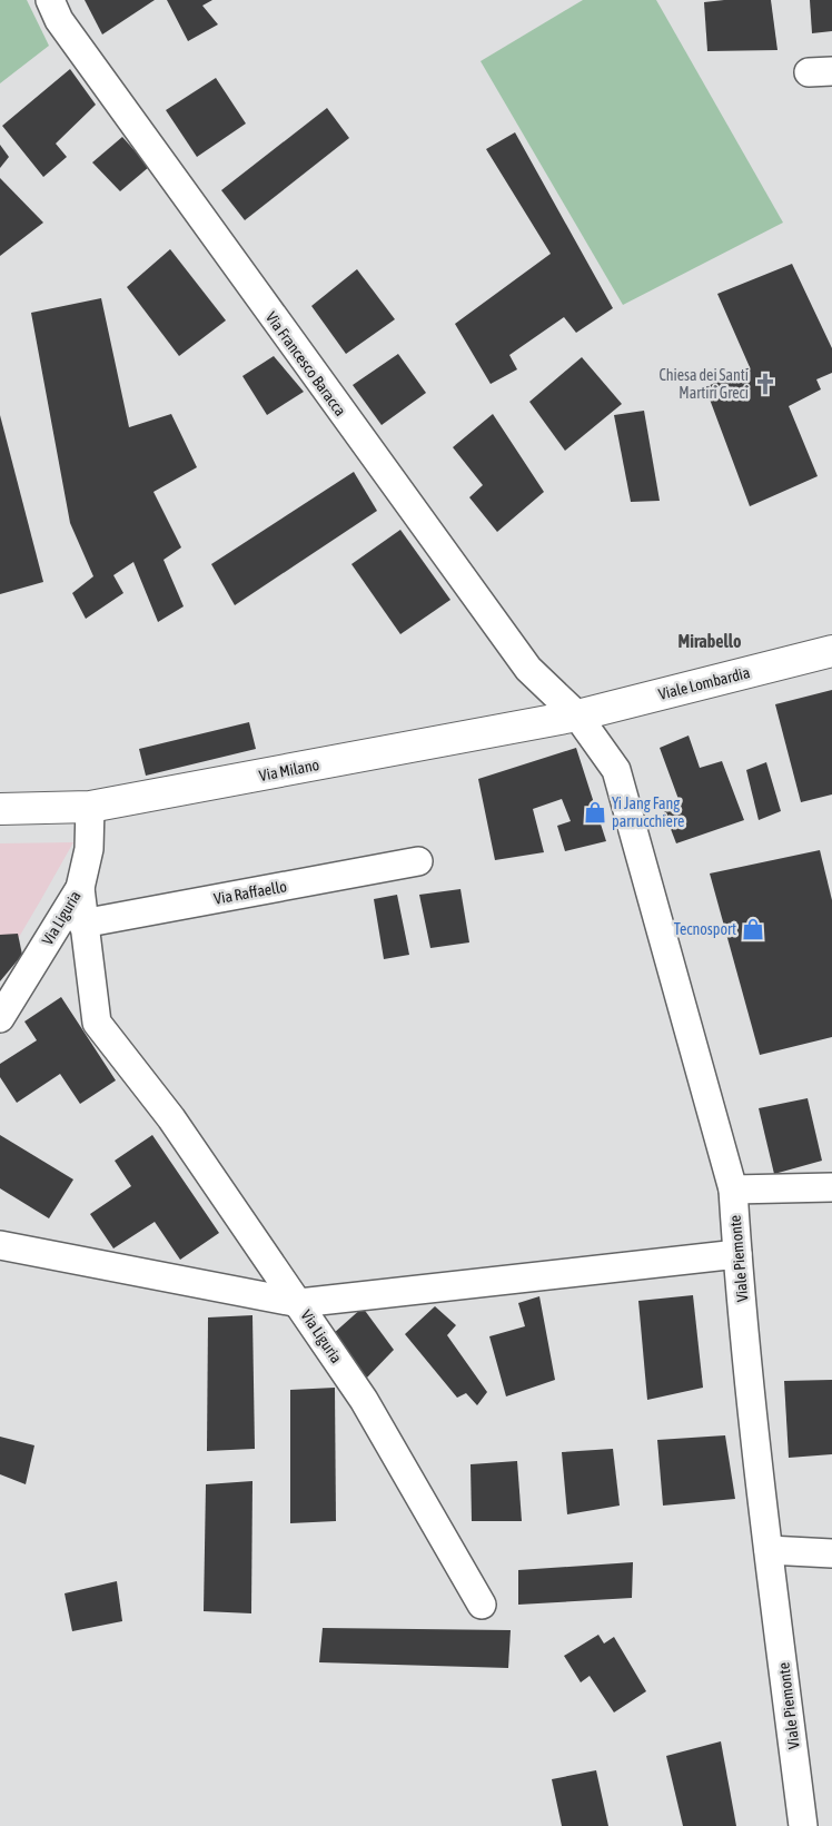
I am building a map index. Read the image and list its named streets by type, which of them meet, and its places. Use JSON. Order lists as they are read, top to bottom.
{
  "streets": {
    "main road": ["Viale Lombardia", "Via Milano"],
    "street": [
      "Via Francesco Baracca",
      "Via Raffaello",
      "Via Liguria",
      "Viale Piemonte"
    ]
  },
  "crossings": [
    ["Via Francesco Baracca", "Viale Lombardia"],
    ["Via Francesco Baracca", "Via Milano"],
    ["Via Francesco Baracca", "Viale Piemonte"],
    ["Viale Lombardia", "Via Milano"],
    ["Viale Lombardia", "Viale Piemonte"],
    ["Via Milano", "Via Liguria"],
    ["Via Milano", "Viale Piemonte"]
  ],
  "districts": ["Mirabello"],
  "places": {
    "church": ["Chiesa dei Santi Martiri Greci"],
    "shop": ["Yi Jang Fang parrucchiere", "Tecnosport"]
  }
}
